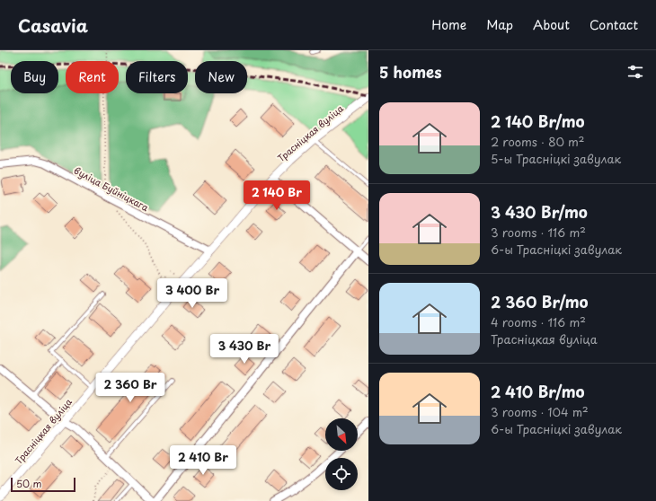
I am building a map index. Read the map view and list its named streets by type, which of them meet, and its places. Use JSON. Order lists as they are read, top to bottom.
{
  "streets": {
    "street": ["Трасніцкая вуліца", "вуліца Буйніцкага"]
  },
  "crossings": [
    ["Трасніцкая вуліца", "вуліца Буйніцкага"]
  ],
  "scale_bar": "50 m",
  "north": "bottom right",
  "page": {
    "header": "Casavia",
    "nav": [
      "Home",
      "Map",
      "About",
      "Contact"
    ],
    "heading": "5 homes",
    "chip": [
      "Buy",
      "Rent",
      "Filters",
      "New"
    ],
    "list": [
      {
        "name": "2 140 Br/mo",
        "note": "2 rooms · 80 m² · 5-ы Трасніцкі завулак"
      },
      {
        "name": "3 430 Br/mo",
        "note": "3 rooms · 116 m² · 6-ы Трасніцкі завулак"
      },
      {
        "name": "2 360 Br/mo",
        "note": "4 rooms · 116 m² · Трасніцкая вуліца"
      },
      {
        "name": "2 410 Br/mo",
        "note": "3 rooms · 104 m² · 6-ы Трасніцкі завулак"
      }
    ],
    "price": [
      "2 140 Br",
      "3 400 Br",
      "3 430 Br",
      "2 360 Br",
      "2 410 Br"
    ],
    "scale": "50 m"
  }
}
